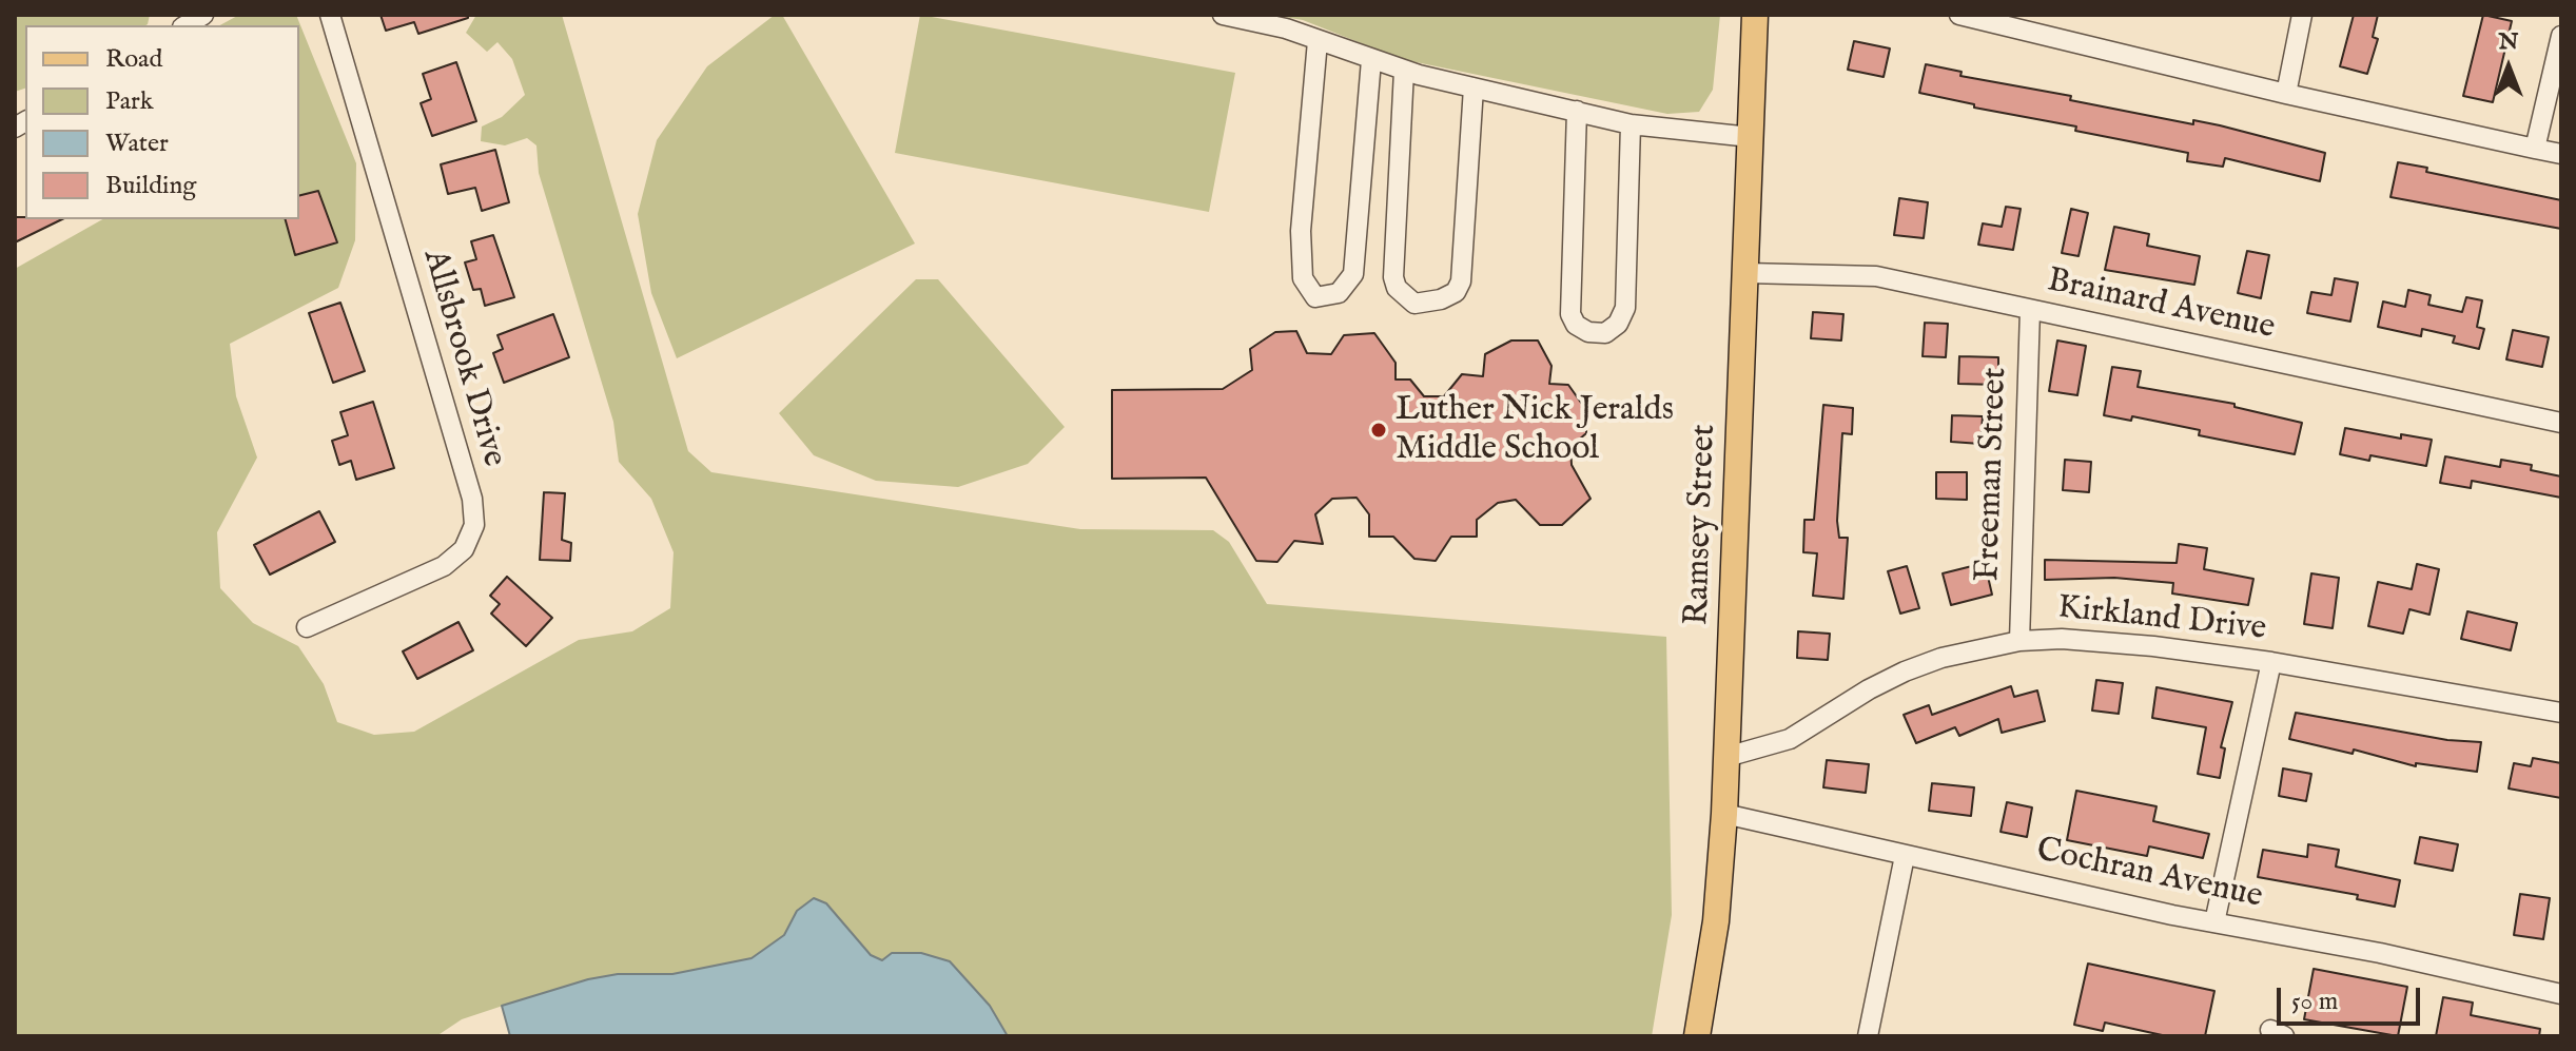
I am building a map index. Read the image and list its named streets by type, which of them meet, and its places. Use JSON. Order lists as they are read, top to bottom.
{
  "streets": {
    "main road": ["Ramsey Street"],
    "street": [
      "Brainard Avenue",
      "Allsbrook Drive",
      "Freeman Street",
      "Kirkland Drive",
      "Cochran Avenue"
    ]
  },
  "crossings": [
    ["Brainard Avenue", "Freeman Street"],
    ["Brainard Avenue", "Ramsey Street"],
    ["Freeman Street", "Kirkland Drive"],
    ["Ramsey Street", "Kirkland Drive"],
    ["Ramsey Street", "Cochran Avenue"]
  ],
  "places": ["Luther Nick Jeralds Middle School"],
  "legend": [
    "Road",
    "Park",
    "Water",
    "Building"
  ],
  "scale_bar": "50 m",
  "north": "top"
}
